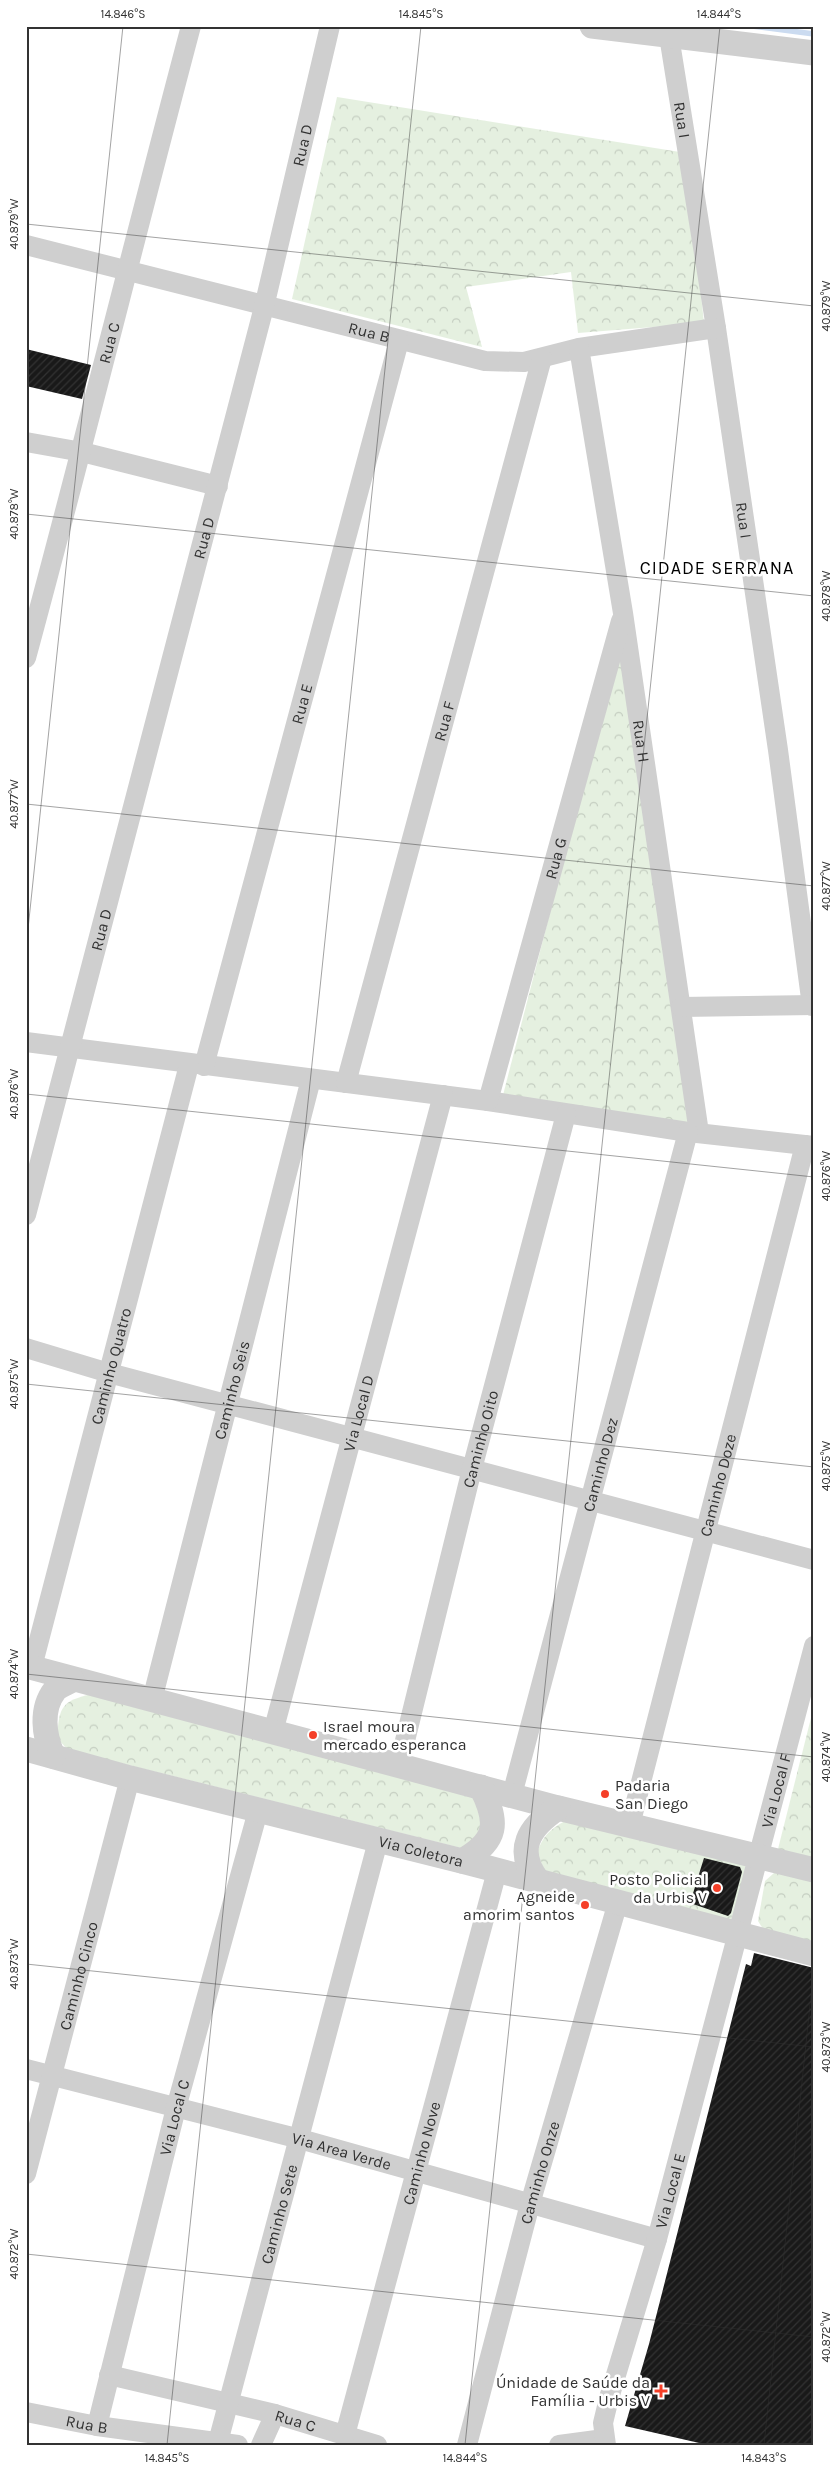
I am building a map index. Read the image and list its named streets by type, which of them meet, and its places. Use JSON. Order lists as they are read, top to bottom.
{
  "streets": {
    "street": [
      "Rua I",
      "Rua D",
      "Rua B",
      "Rua C",
      "Rua E",
      "Rua F",
      "Rua H",
      "Rua G",
      "Caminho Quatro",
      "Caminho Seis",
      "Via Local D",
      "Caminho Oito",
      "Caminho Dez",
      "Caminho Doze",
      "Via Local F",
      "Via Coletora",
      "Caminho Cinco",
      "Via Local C",
      "Via Area Verde",
      "Caminho Nove",
      "Caminho Onze",
      "Via Local E",
      "Caminho Sete"
    ]
  },
  "crossings": [
    ["Rua I", "Rua B"],
    ["Rua D", "Rua B"],
    ["Rua B", "Rua C"],
    ["Rua B", "Rua E"],
    ["Rua B", "Rua F"],
    ["Rua B", "Rua H"],
    ["Rua B", "Via Local C"],
    ["Rua B", "Caminho Sete"],
    ["Rua C", "Caminho Nove"],
    ["Rua E", "Caminho Quatro"],
    ["Rua H", "Rua G"],
    ["Rua H", "Caminho Dez"],
    ["Via Local F", "Via Coletora"],
    ["Via Local F", "Via Local E"],
    ["Via Coletora", "Caminho Cinco"],
    ["Via Coletora", "Via Local C"],
    ["Via Coletora", "Caminho Nove"],
    ["Via Coletora", "Caminho Onze"],
    ["Via Coletora", "Via Local E"],
    ["Via Coletora", "Caminho Sete"],
    ["Caminho Cinco", "Via Area Verde"],
    ["Via Local C", "Via Area Verde"],
    ["Via Area Verde", "Caminho Nove"],
    ["Via Area Verde", "Caminho Onze"],
    ["Via Area Verde", "Via Local E"],
    ["Via Area Verde", "Caminho Sete"]
  ],
  "districts": ["CIDADE SERRANA"],
  "places": {
    "other": [
      "Israel moura mercado esperanca",
      "Padaria San Diego",
      "Posto Policial da Urbis V",
      "Agneide amorim santos"
    ],
    "health": ["Únidade de Saúde da Família - Urbis V"]
  },
  "coordinates": [
    "14.846°S",
    "14.845°S",
    "14.844°S",
    "40.879°W",
    "40.878°W",
    "40.877°W",
    "40.876°W",
    "40.875°W",
    "40.874°W",
    "40.873°W",
    "40.872°W",
    "14.843°S"
  ]
}
